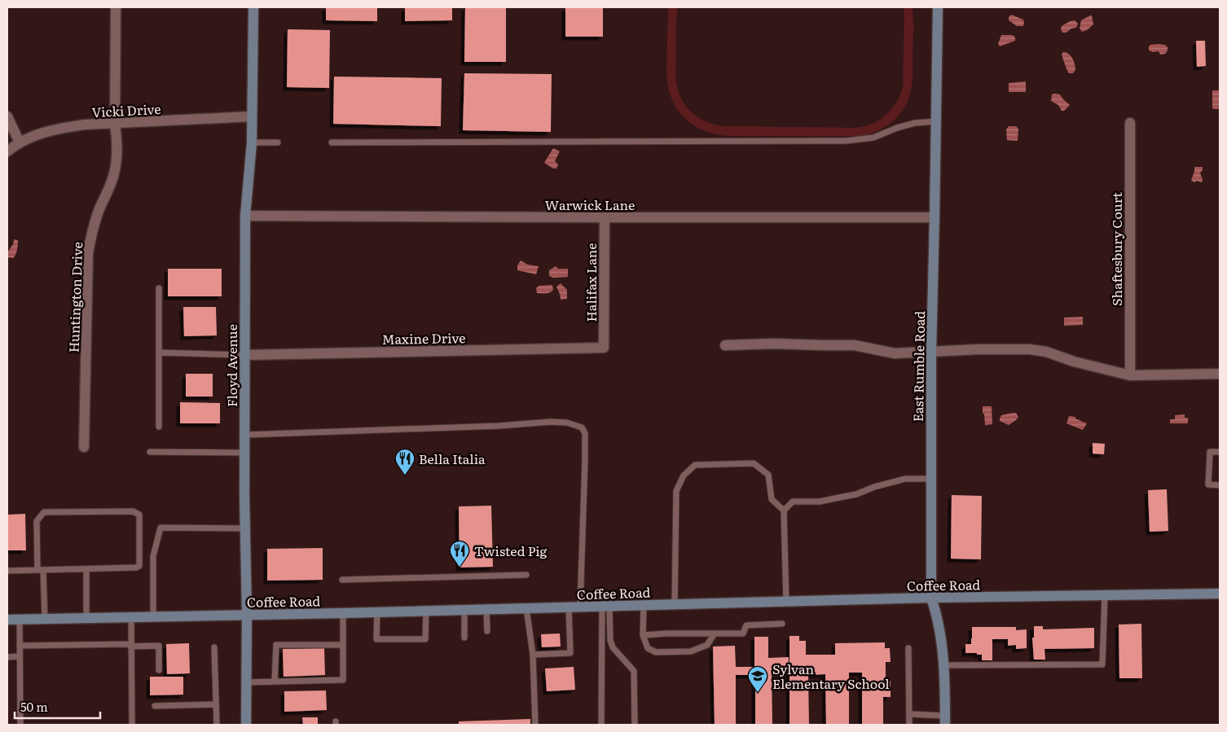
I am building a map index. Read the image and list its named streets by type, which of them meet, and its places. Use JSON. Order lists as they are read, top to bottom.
{
  "streets": {
    "street": [
      "Vicki Drive",
      "Warwick Lane",
      "Shaftesbury Court",
      "Halifax Lane",
      "Huntington Drive",
      "Maxine Drive",
      "Floyd Avenue",
      "East Rumble Road",
      "Coffee Road"
    ]
  },
  "crossings": [
    ["Vicki Drive", "Huntington Drive"],
    ["Vicki Drive", "Floyd Avenue"],
    ["Warwick Lane", "Halifax Lane"],
    ["Warwick Lane", "Floyd Avenue"],
    ["Warwick Lane", "East Rumble Road"],
    ["Halifax Lane", "Maxine Drive"],
    ["Maxine Drive", "Floyd Avenue"],
    ["Floyd Avenue", "Coffee Road"],
    ["East Rumble Road", "Coffee Road"]
  ],
  "places": {
    "restaurant": ["Bella Italia", "Twisted Pig"],
    "school or university": ["Sylvan Elementary School"]
  },
  "scale_bar": "50 m"
}
